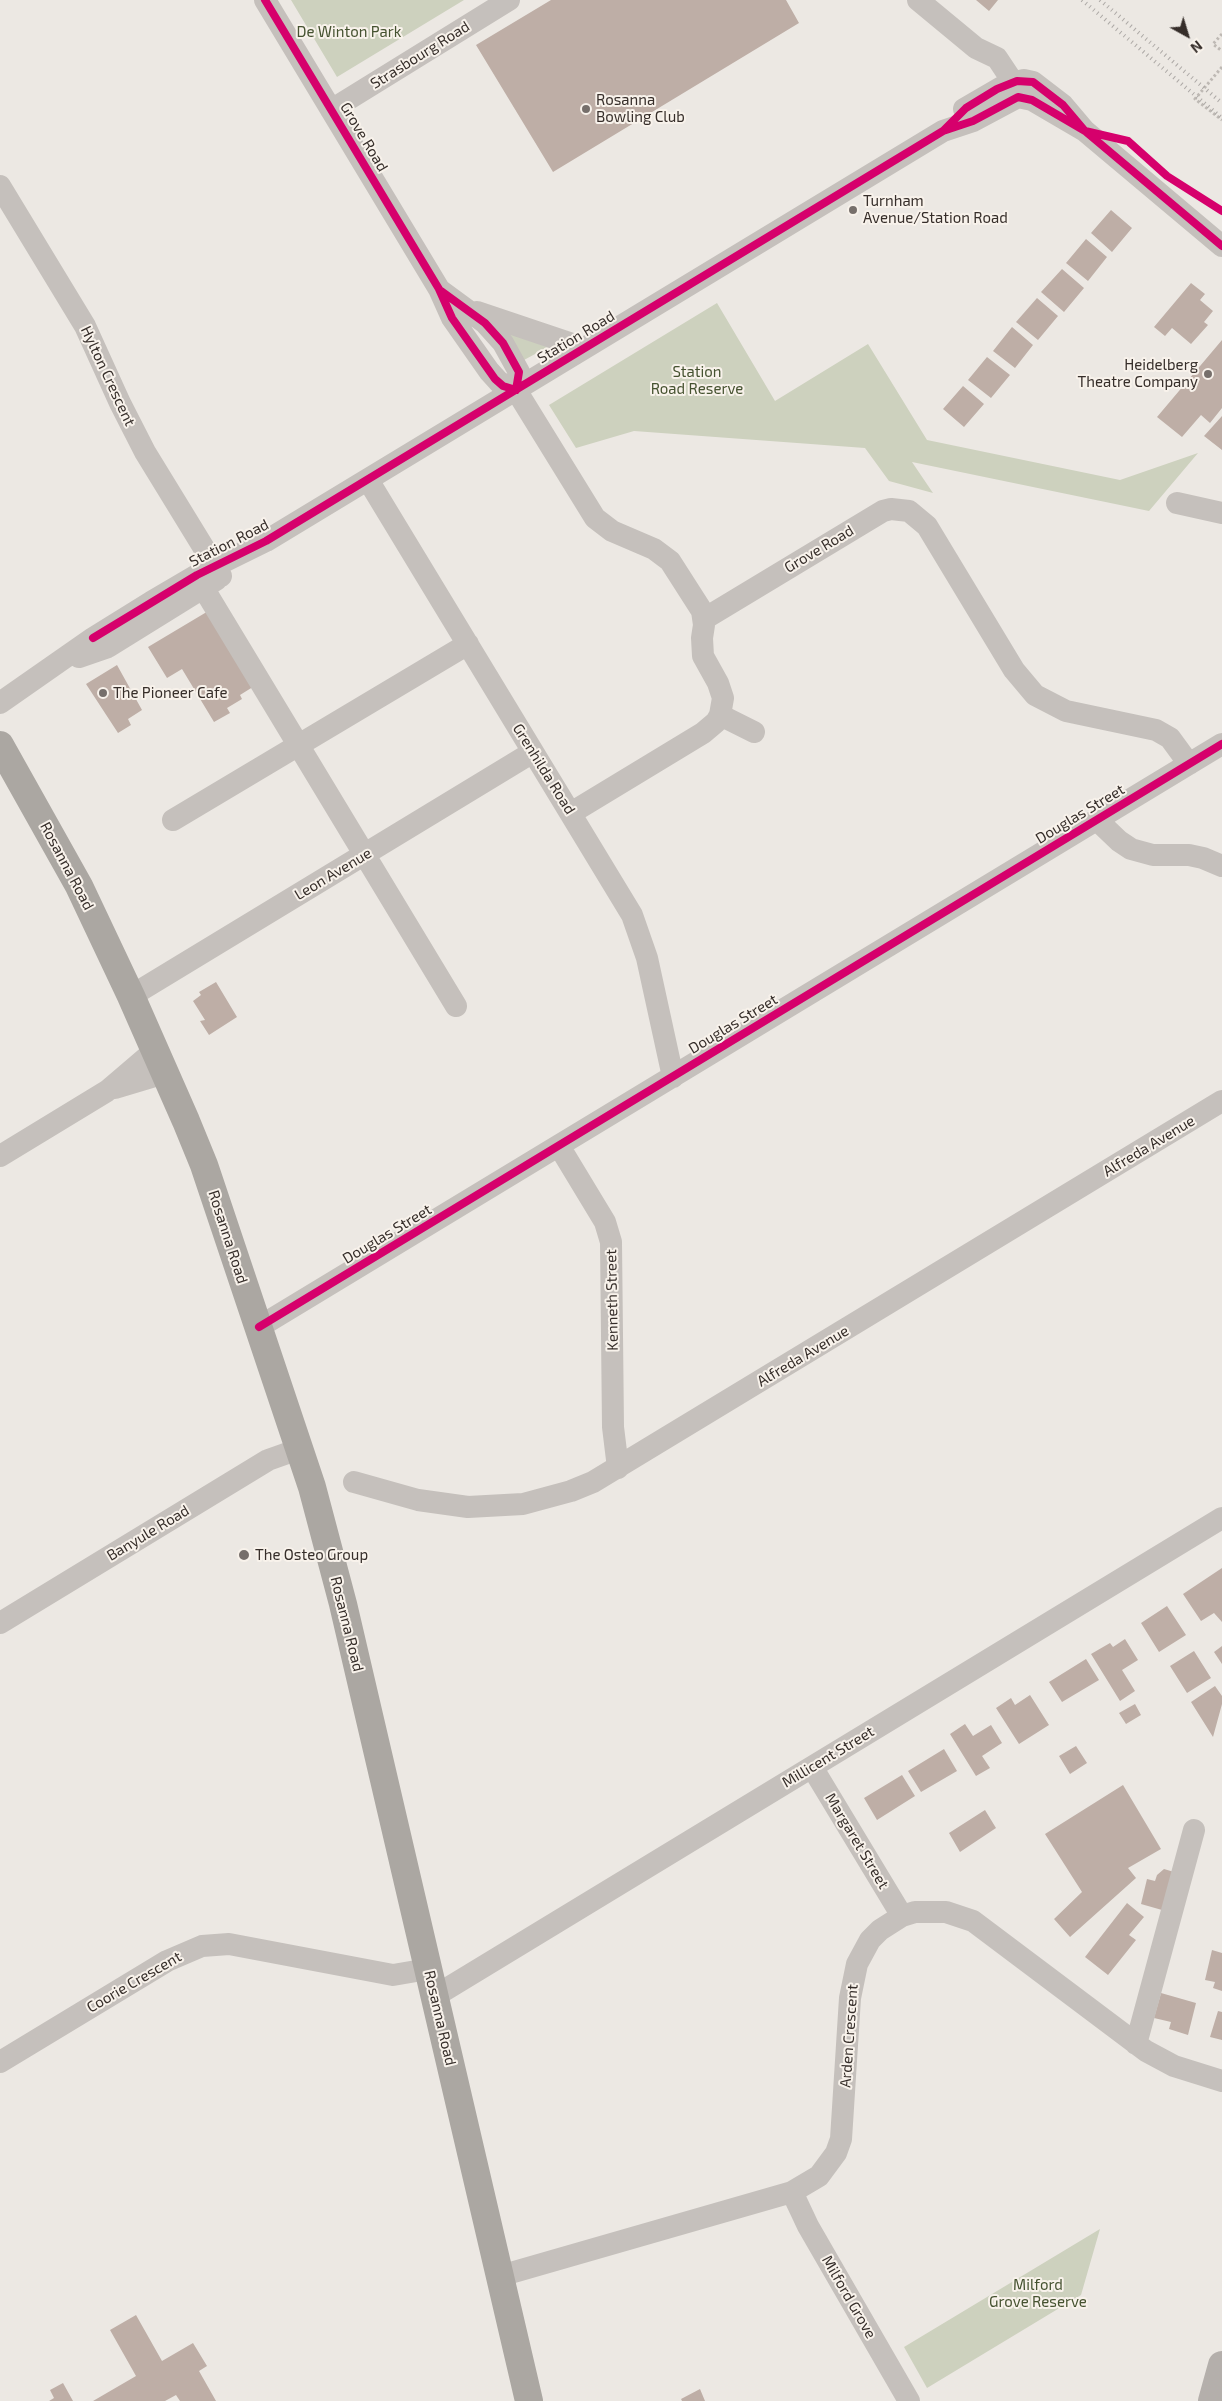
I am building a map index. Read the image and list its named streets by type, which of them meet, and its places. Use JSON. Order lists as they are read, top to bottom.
{
  "streets": {
    "highway": ["Rosanna Road"],
    "street": [
      "Strasbourg Road",
      "Grove Road",
      "Station Road",
      "Hylton Crescent",
      "Grenhilda Road",
      "Douglas Street",
      "Leon Avenue",
      "Alfreda Avenue",
      "Kenneth Street",
      "Banyule Road",
      "Millicent Street",
      "Margaret Street",
      "Coorie Crescent",
      "Arden Crescent",
      "Milford Grove"
    ]
  },
  "crossings": [
    ["Strasbourg Road", "Grove Road"],
    ["Grove Road", "Station Road"],
    ["Grove Road", "Douglas Street"],
    ["Station Road", "Hylton Crescent"],
    ["Station Road", "Grenhilda Road"],
    ["Grenhilda Road", "Douglas Street"],
    ["Grenhilda Road", "Leon Avenue"],
    ["Douglas Street", "Rosanna Road"],
    ["Douglas Street", "Kenneth Street"],
    ["Rosanna Road", "Leon Avenue"],
    ["Rosanna Road", "Banyule Road"],
    ["Rosanna Road", "Millicent Street"],
    ["Rosanna Road", "Coorie Crescent"],
    ["Rosanna Road", "Arden Crescent"],
    ["Alfreda Avenue", "Kenneth Street"],
    ["Millicent Street", "Margaret Street"],
    ["Margaret Street", "Arden Crescent"],
    ["Arden Crescent", "Milford Grove"]
  ],
  "parks": ["De Winton Park", "Station Road Reserve", "Milford Grove Reserve"],
  "places": [
    "Rosanna Bowling Club",
    "Turnham Avenue/Station Road",
    "Heidelberg Theatre Company",
    "The Pioneer Cafe",
    "The Osteo Group"
  ],
  "north": "bottom right"
}
